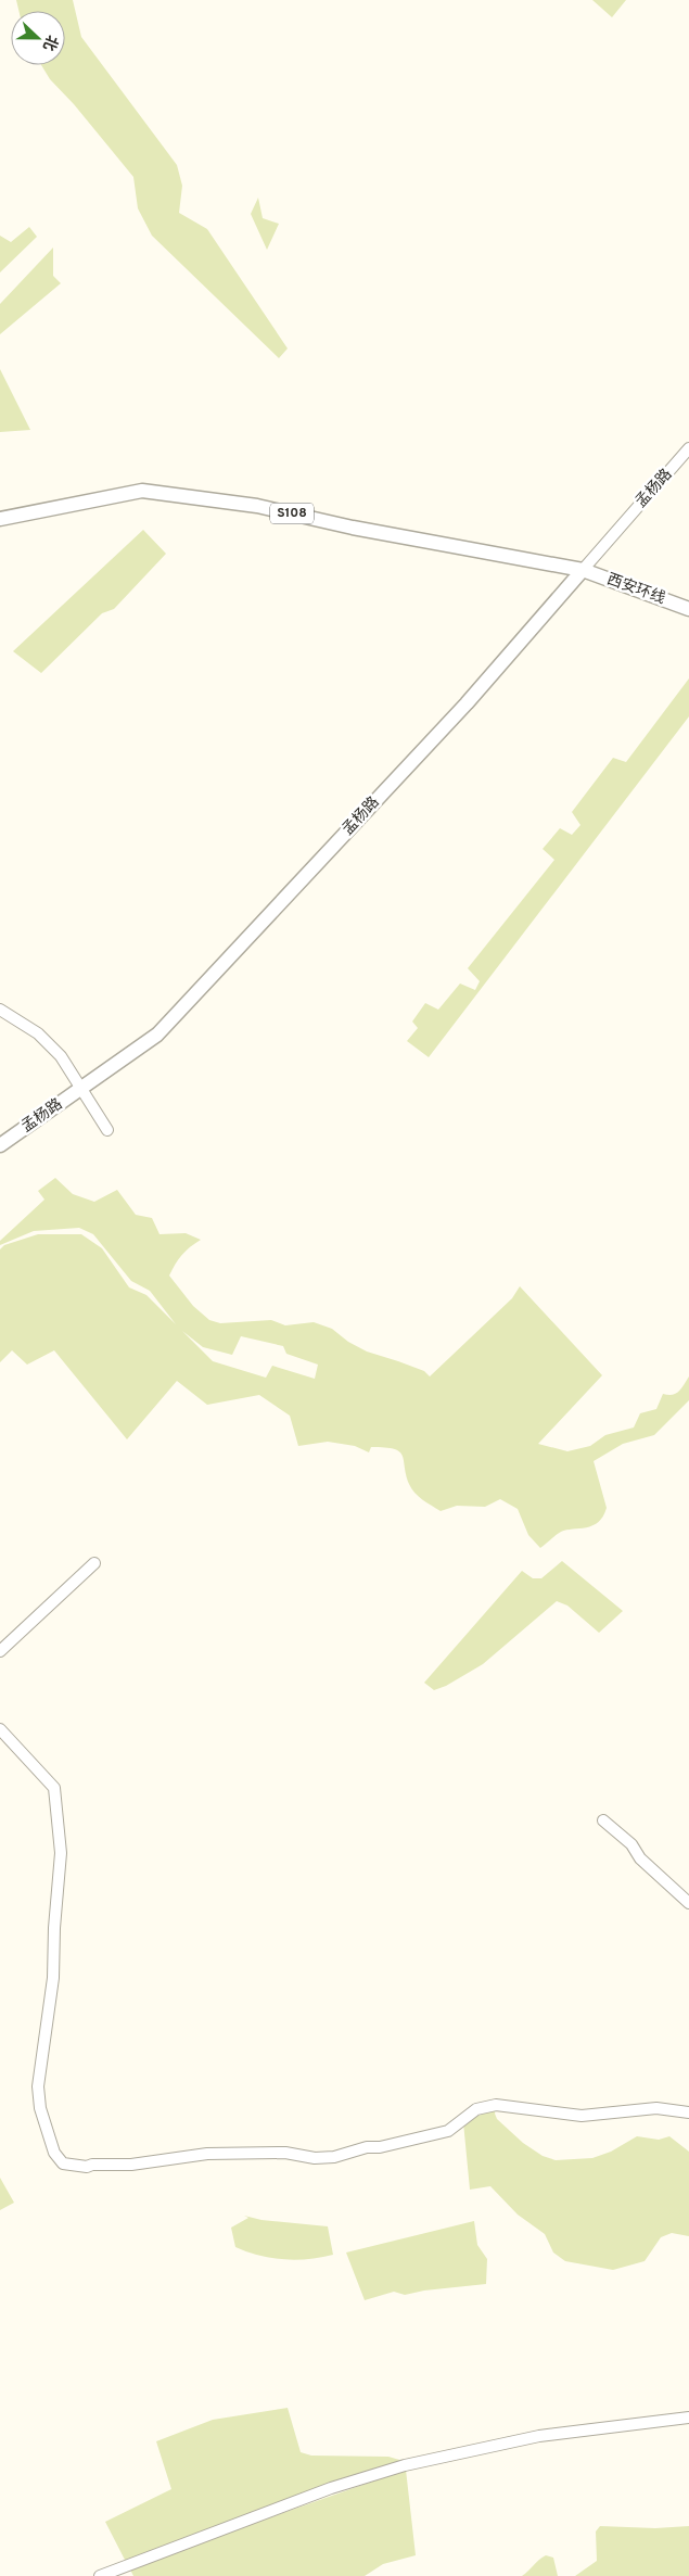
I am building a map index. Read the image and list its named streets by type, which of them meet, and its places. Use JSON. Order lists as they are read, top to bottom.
{
  "streets": {
    "main road": ["孟杨路", "S108", "西安环线"]
  },
  "crossings": [
    ["孟杨路", "S108"],
    ["孟杨路", "西安环线"],
    ["S108", "西安环线"]
  ],
  "north": "right"
}
